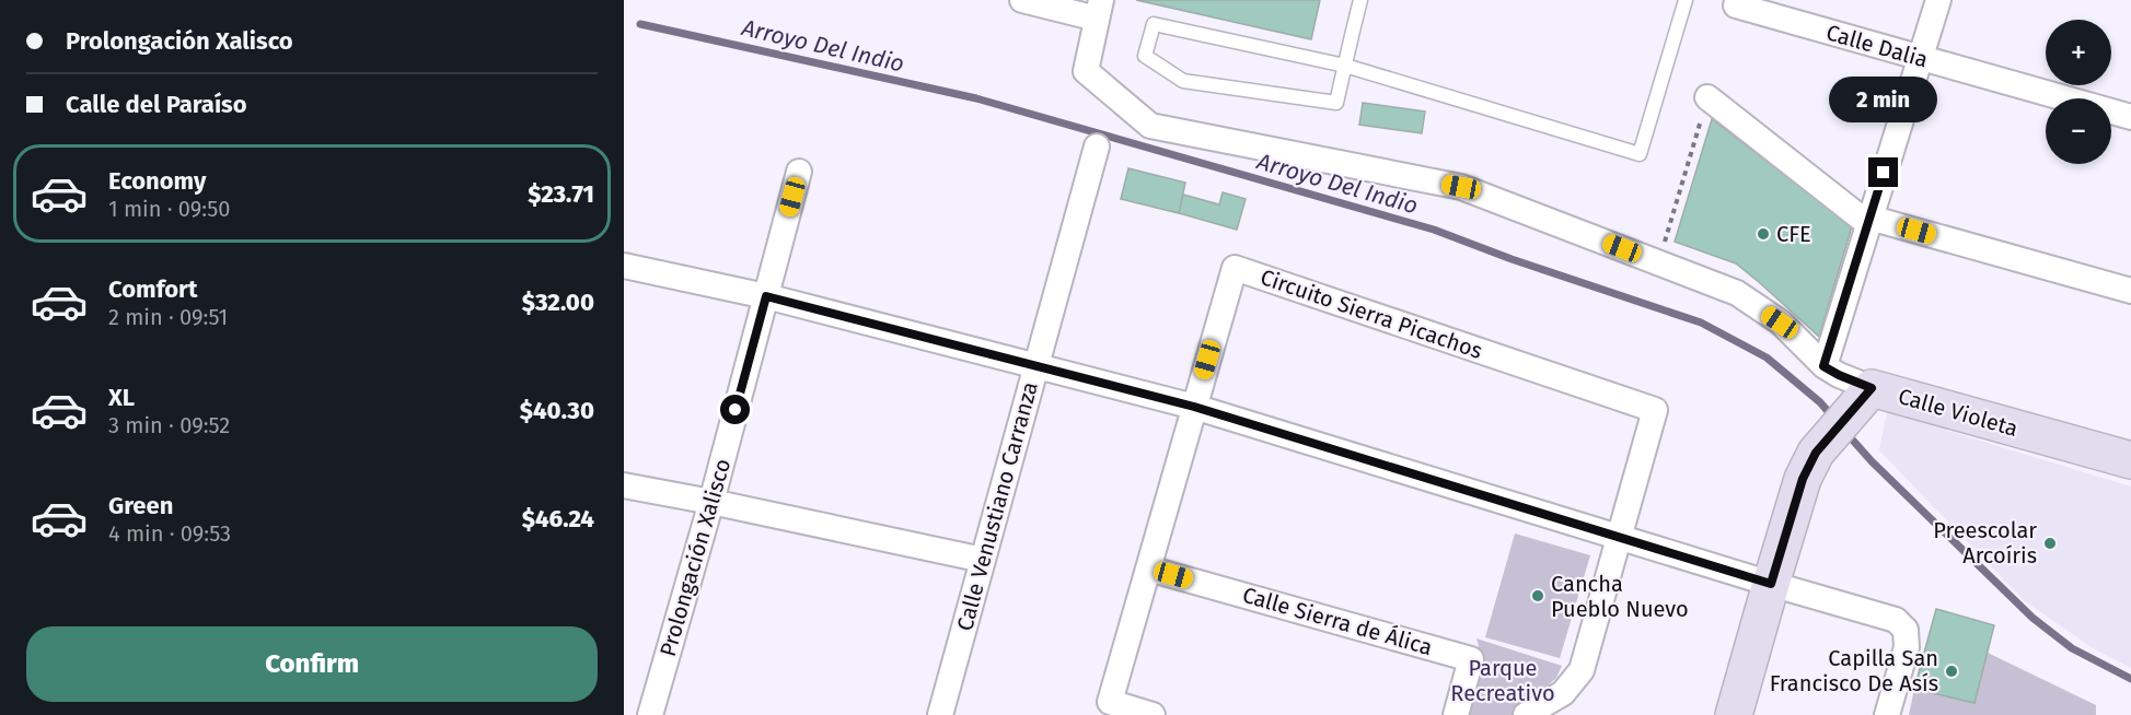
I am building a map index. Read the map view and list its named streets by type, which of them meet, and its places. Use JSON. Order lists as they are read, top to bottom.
{
  "streets": {
    "street": [
      "Calle Dalia",
      "Circuito Sierra Picachos",
      "Calle Violeta",
      "Calle Venustiano Carranza",
      "Prolongación Xalisco",
      "Calle Sierra de Álica"
    ]
  },
  "crossings": [
    ["Circuito Sierra Picachos", "Calle Sierra de Álica"]
  ],
  "water": ["Arroyo Del Indio"],
  "parks": ["Parque Recreativo"],
  "places": [
    "CFE",
    "Preescolar Arcoíris",
    "Cancha Pueblo Nuevo",
    "Capilla San Francisco De Asís"
  ],
  "page": {
    "banner": ["Prolongación Xalisco", "Calle del Paraíso"],
    "map_buttons": ["+", "−"],
    "bubble": "2 min",
    "list": [
      {
        "name": "Economy",
        "note": "1 min · 09:50",
        "value": "$23.71"
      },
      {
        "name": "Comfort",
        "note": "2 min · 09:51",
        "value": "$32.00"
      },
      {
        "name": "XL",
        "note": "3 min · 09:52",
        "value": "$40.30"
      },
      {
        "name": "Green",
        "note": "4 min · 09:53",
        "value": "$46.24"
      }
    ],
    "buttons": "Confirm"
  }
}
